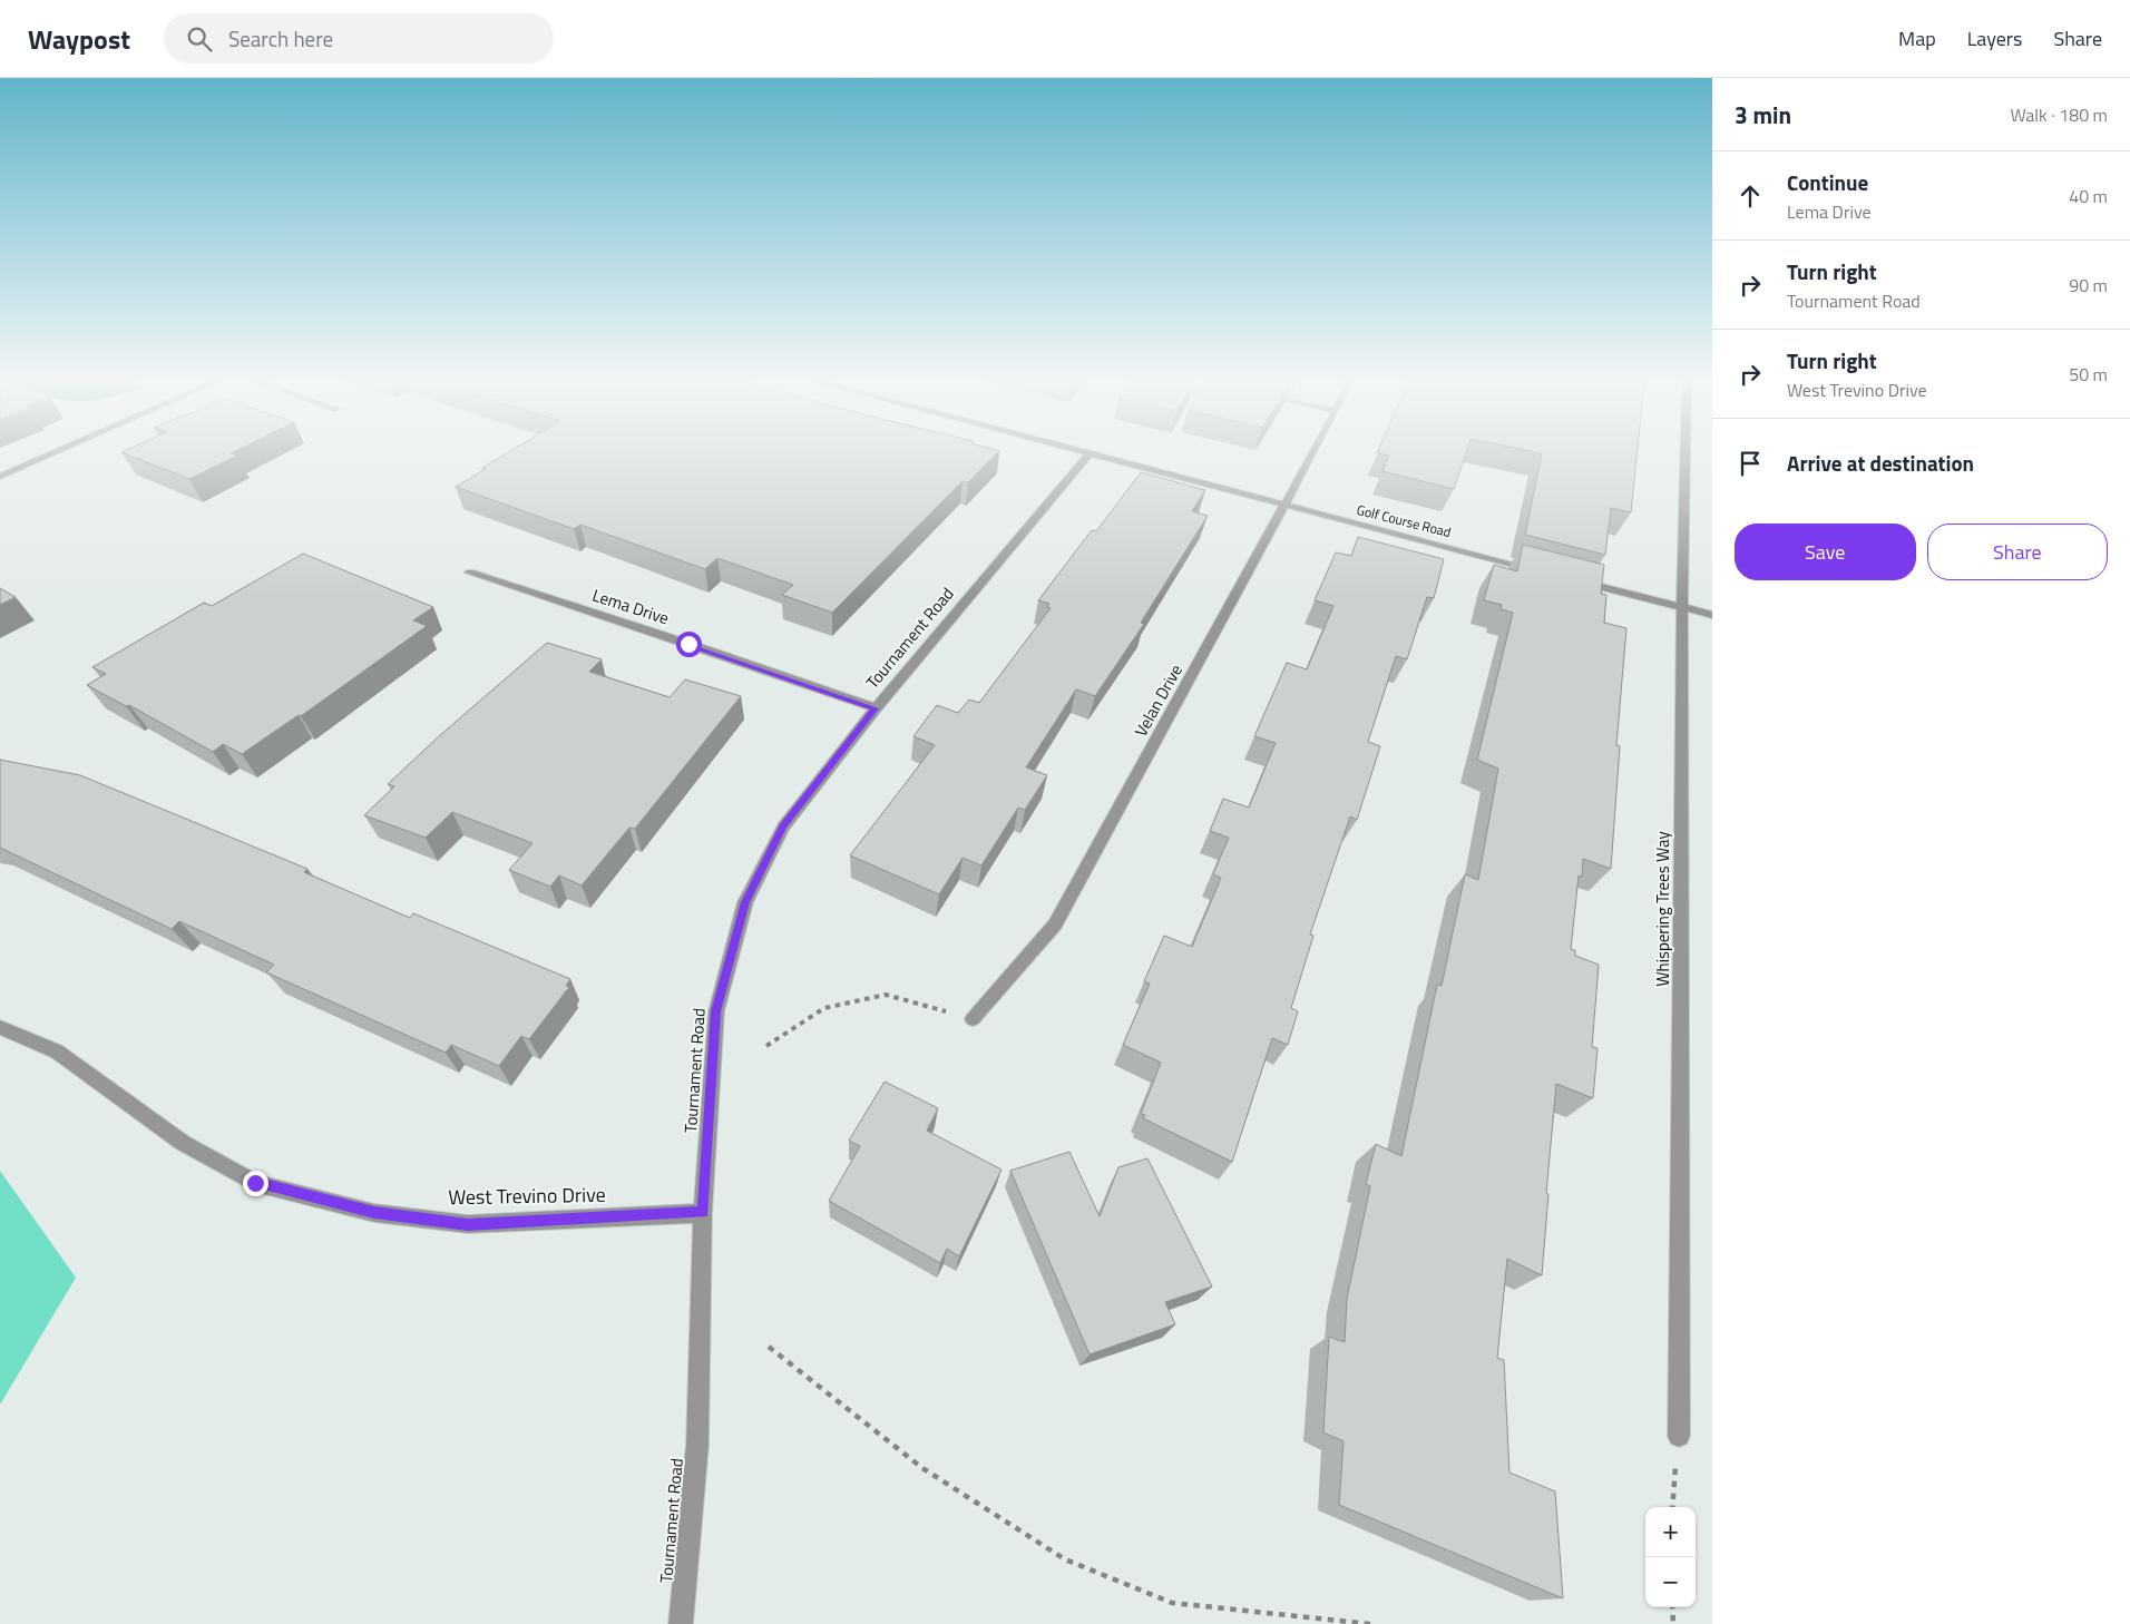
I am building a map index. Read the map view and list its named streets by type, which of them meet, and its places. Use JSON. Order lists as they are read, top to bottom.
{
  "streets": {
    "street": [
      "Golf Course Road",
      "Lema Drive",
      "Tournament Road",
      "Velan Drive",
      "Whispering Trees Way",
      "West Trevino Drive"
    ]
  },
  "crossings": [
    ["Golf Course Road", "Tournament Road"],
    ["Golf Course Road", "Velan Drive"],
    ["Lema Drive", "Tournament Road"],
    ["Tournament Road", "West Trevino Drive"]
  ],
  "page": {
    "header": "Waypost",
    "search": "Search here",
    "nav": ["Map", "Layers", "Share"],
    "heading": ["3 min", "Walk · 180 m"],
    "list": [
      ["Continue", "Lema Drive", "40 m"],
      ["Turn right", "Tournament Road", "90 m"],
      ["Turn right", "West Trevino Drive", "50 m"],
      "Arrive at destination"
    ],
    "buttons": ["Save", "Share"],
    "map_buttons": ["+", "−"]
  }
}
